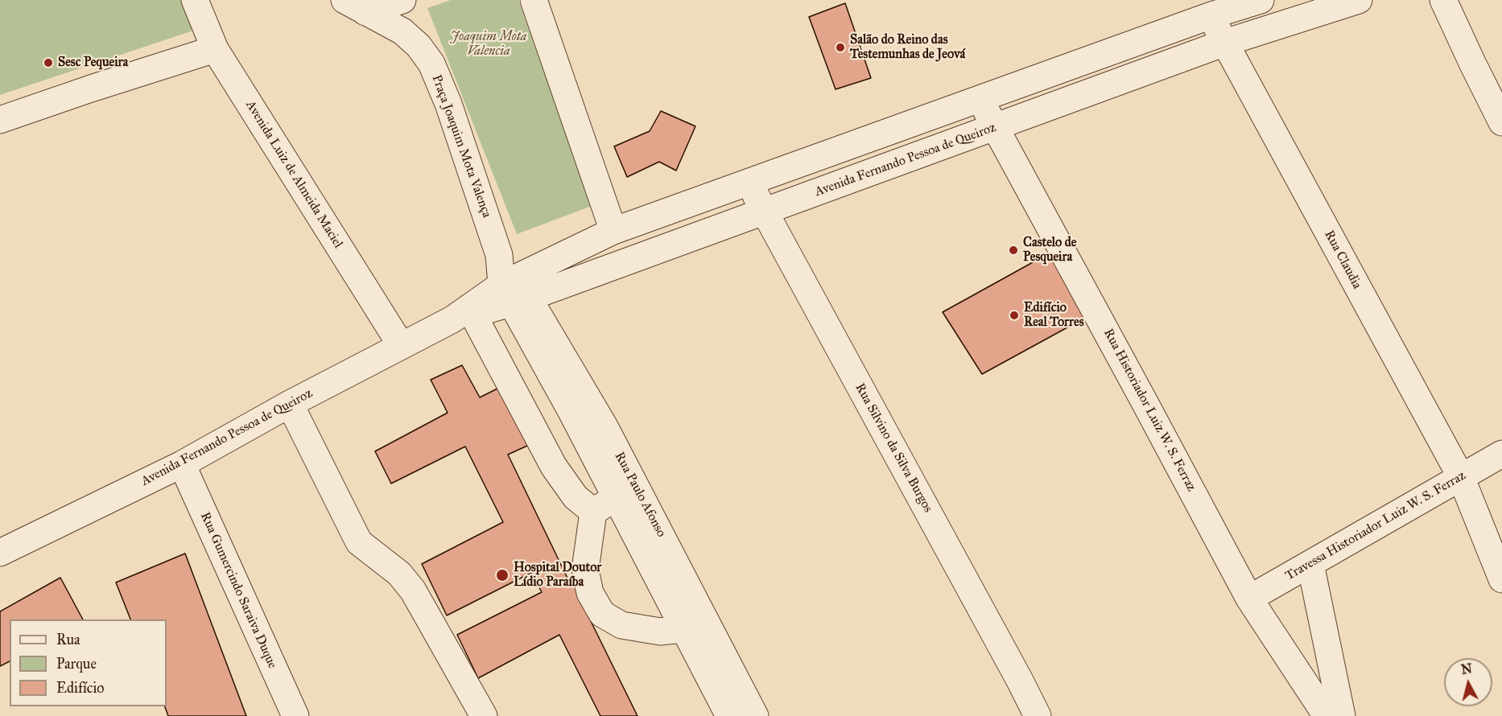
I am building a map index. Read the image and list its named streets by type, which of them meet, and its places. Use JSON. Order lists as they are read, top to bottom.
{
  "streets": {
    "street": [
      "Praça Joaquim Mota Valença",
      "Avenida Fernando Pessoa de Queiroz",
      "Avenida Luiz de Almeida Maciel",
      "Rua Claudia",
      "Rua Historiador Luiz W. S. Ferraz",
      "Rua Silvino da Silva Burgos",
      "Rua Paulo Afonso",
      "Travessa Historiador Luiz W. S. Ferraz",
      "Rua Gumercindo Saraiva Duque"
    ]
  },
  "crossings": [
    ["Praça Joaquim Mota Valença", "Avenida Fernando Pessoa de Queiroz"],
    ["Praça Joaquim Mota Valença", "Rua Paulo Afonso"],
    ["Avenida Fernando Pessoa de Queiroz", "Avenida Luiz de Almeida Maciel"],
    ["Avenida Fernando Pessoa de Queiroz", "Rua Claudia"],
    ["Avenida Fernando Pessoa de Queiroz", "Rua Historiador Luiz W. S. Ferraz"],
    ["Avenida Fernando Pessoa de Queiroz", "Rua Silvino da Silva Burgos"],
    ["Avenida Fernando Pessoa de Queiroz", "Rua Paulo Afonso"],
    ["Avenida Fernando Pessoa de Queiroz", "Rua Gumercindo Saraiva Duque"],
    ["Rua Claudia", "Travessa Historiador Luiz W. S. Ferraz"],
    ["Rua Historiador Luiz W. S. Ferraz", "Travessa Historiador Luiz W. S. Ferraz"]
  ],
  "parks": ["Joaquim Mota Valencia"],
  "places": [
    "Salão do Reino das Testemunhas de Jeová",
    "Sesc Pequeira",
    "Castelo de Pesqueira",
    "Edifício Real Torres",
    "Hospital Doutor Lídio Paraíba"
  ],
  "legend": ["Rua", "Parque", "Edifício"],
  "north": "top"
}
